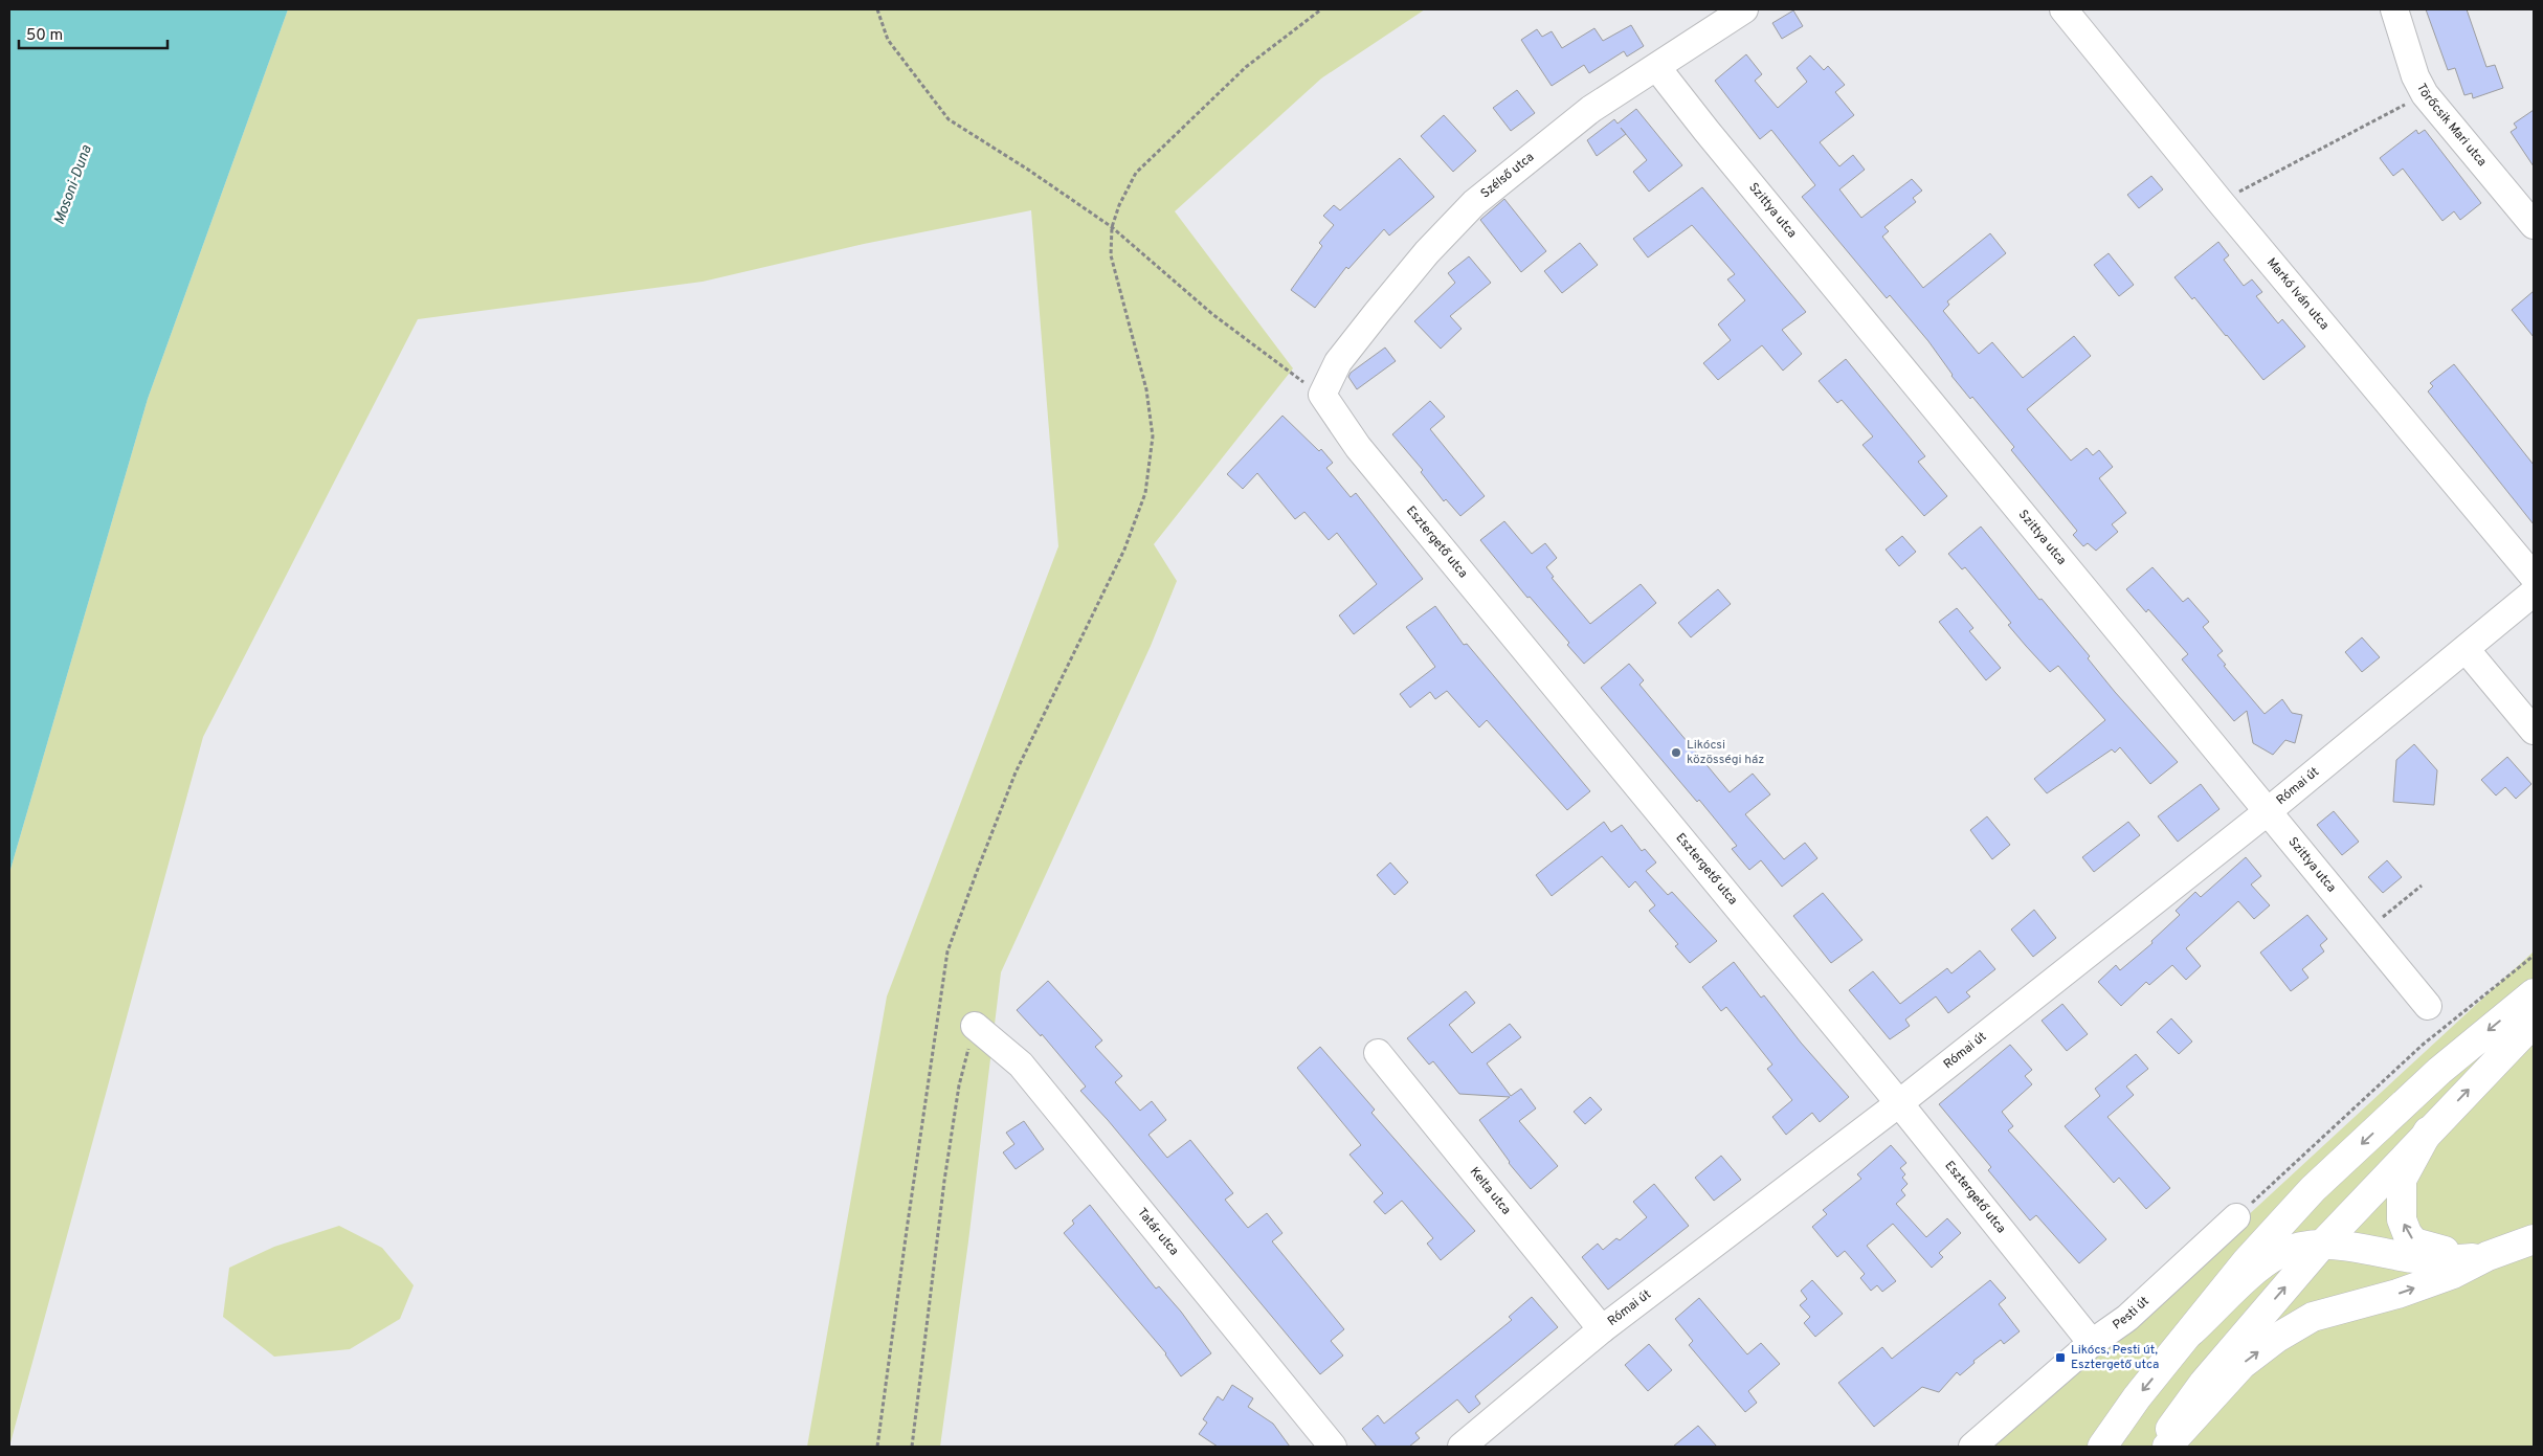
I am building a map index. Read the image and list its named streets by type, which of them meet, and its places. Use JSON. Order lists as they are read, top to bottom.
{
  "streets": {
    "street": [
      "Törőcsik Mari utca",
      "Szélső utca",
      "Szittya utca",
      "Markó Iván utca",
      "Esztergető utca",
      "Római út",
      "Kelta utca",
      "Tatár utca",
      "Pesti út"
    ]
  },
  "crossings": [
    ["Szélső utca", "Szittya utca"],
    ["Szélső utca", "Esztergető utca"],
    ["Szittya utca", "Római út"],
    ["Esztergető utca", "Római út"],
    ["Esztergető utca", "Pesti út"],
    ["Római út", "Kelta utca"]
  ],
  "water": ["Mosoni-Duna"],
  "places": {
    "other": ["Likócsi közösségi ház"],
    "transit": ["Likócs, Pesti út, Esztergető utca"]
  },
  "scale_bar": "50 m"
}
